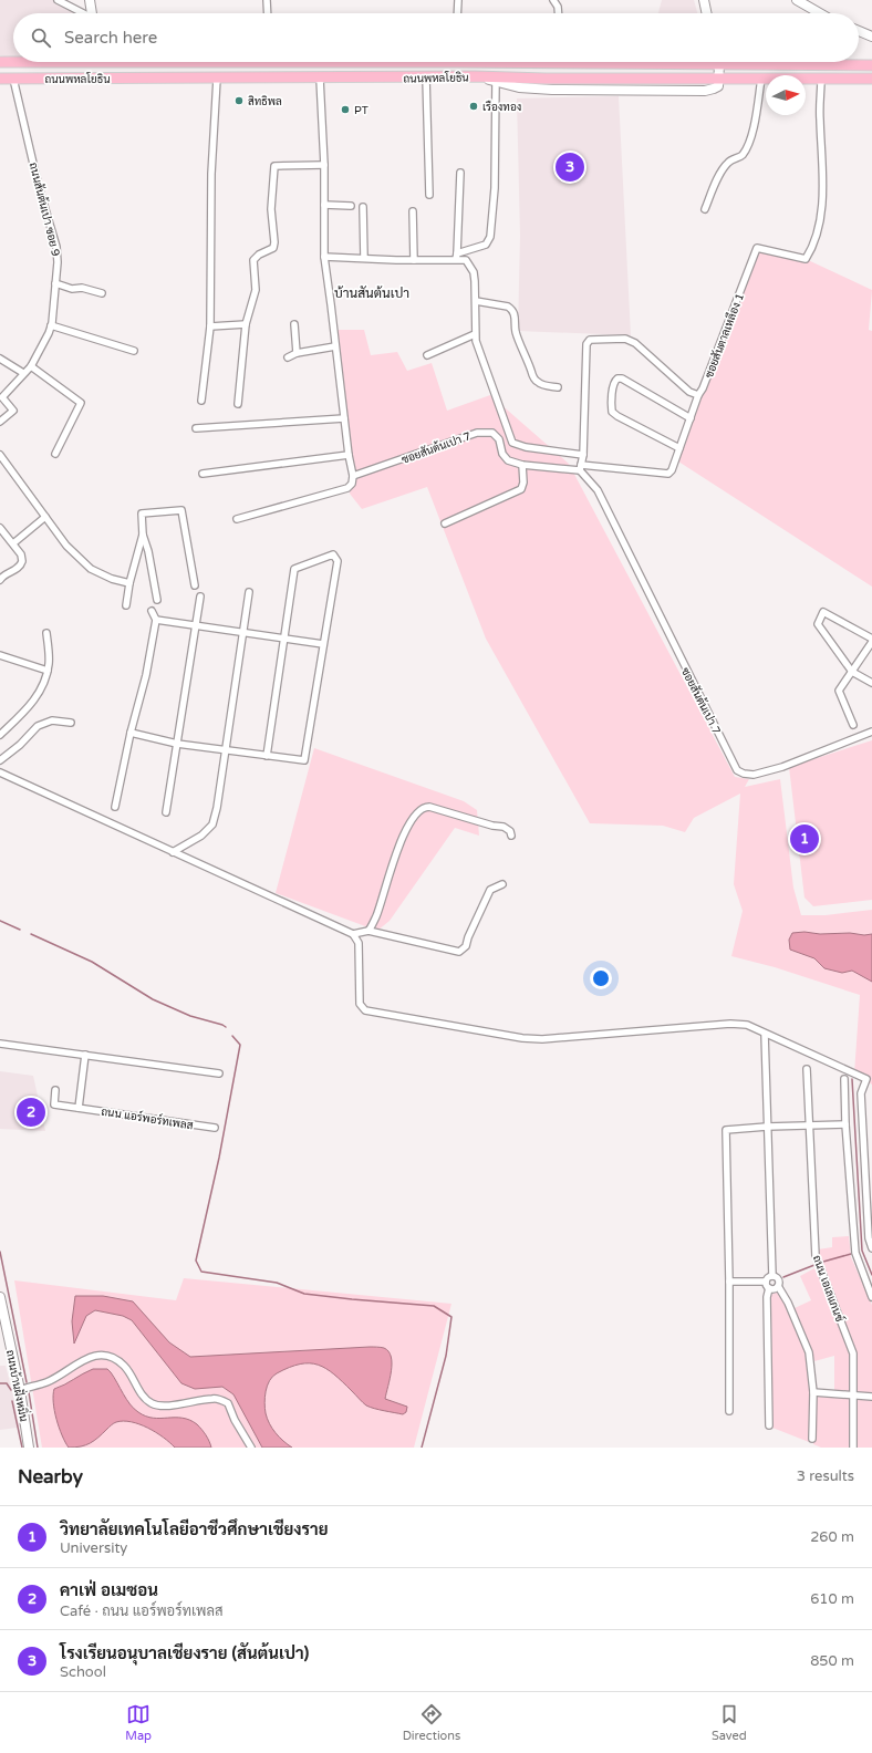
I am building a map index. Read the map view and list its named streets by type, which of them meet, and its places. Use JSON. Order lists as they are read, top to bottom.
{
  "streets": {
    "main road": ["ถนนพหลโยธิน", "ถนนบ้านฝั่งหมิ่น"],
    "street": [
      "ถนนสันต้นเปา ซอย 9",
      "ซอยสันตาลเหลือง 1",
      "ซอยสันต้นเปา 7",
      "ถนน แอร์พอร์ทเพลส",
      "ถนน เอเลแกนซ์"
    ]
  },
  "crossings": [
    ["ถนนพหลโยธิน", "ถนนสันต้นเปา ซอย 9"],
    ["ถนนพหลโยธิน", "ซอยสันตาลเหลือง 1"]
  ],
  "districts": ["บ้านสันต้นเปา"],
  "places": ["สิทธิพล", "เรืองทอง", "PT"],
  "north": "right",
  "page": {
    "search": "Search here",
    "pins": ["3", "1", "2"],
    "heading": ["Nearby", "3 results"],
    "list": [
      {
        "mark": "1",
        "name": "วิทยาลัยเทคโนโลยีอาชีวศึกษาเชียงราย",
        "note": "University",
        "value": "260 m"
      },
      {
        "mark": "2",
        "name": "คาเฟ่ อเมซอน",
        "note": "Café · ถนน แอร์พอร์ทเพลส",
        "value": "610 m"
      },
      {
        "mark": "3",
        "name": "โรงเรียนอนุบาลเชียงราย (สันต้นเปา)",
        "note": "School",
        "value": "850 m"
      }
    ],
    "nav": ["Map", "Directions", "Saved"]
  }
}
